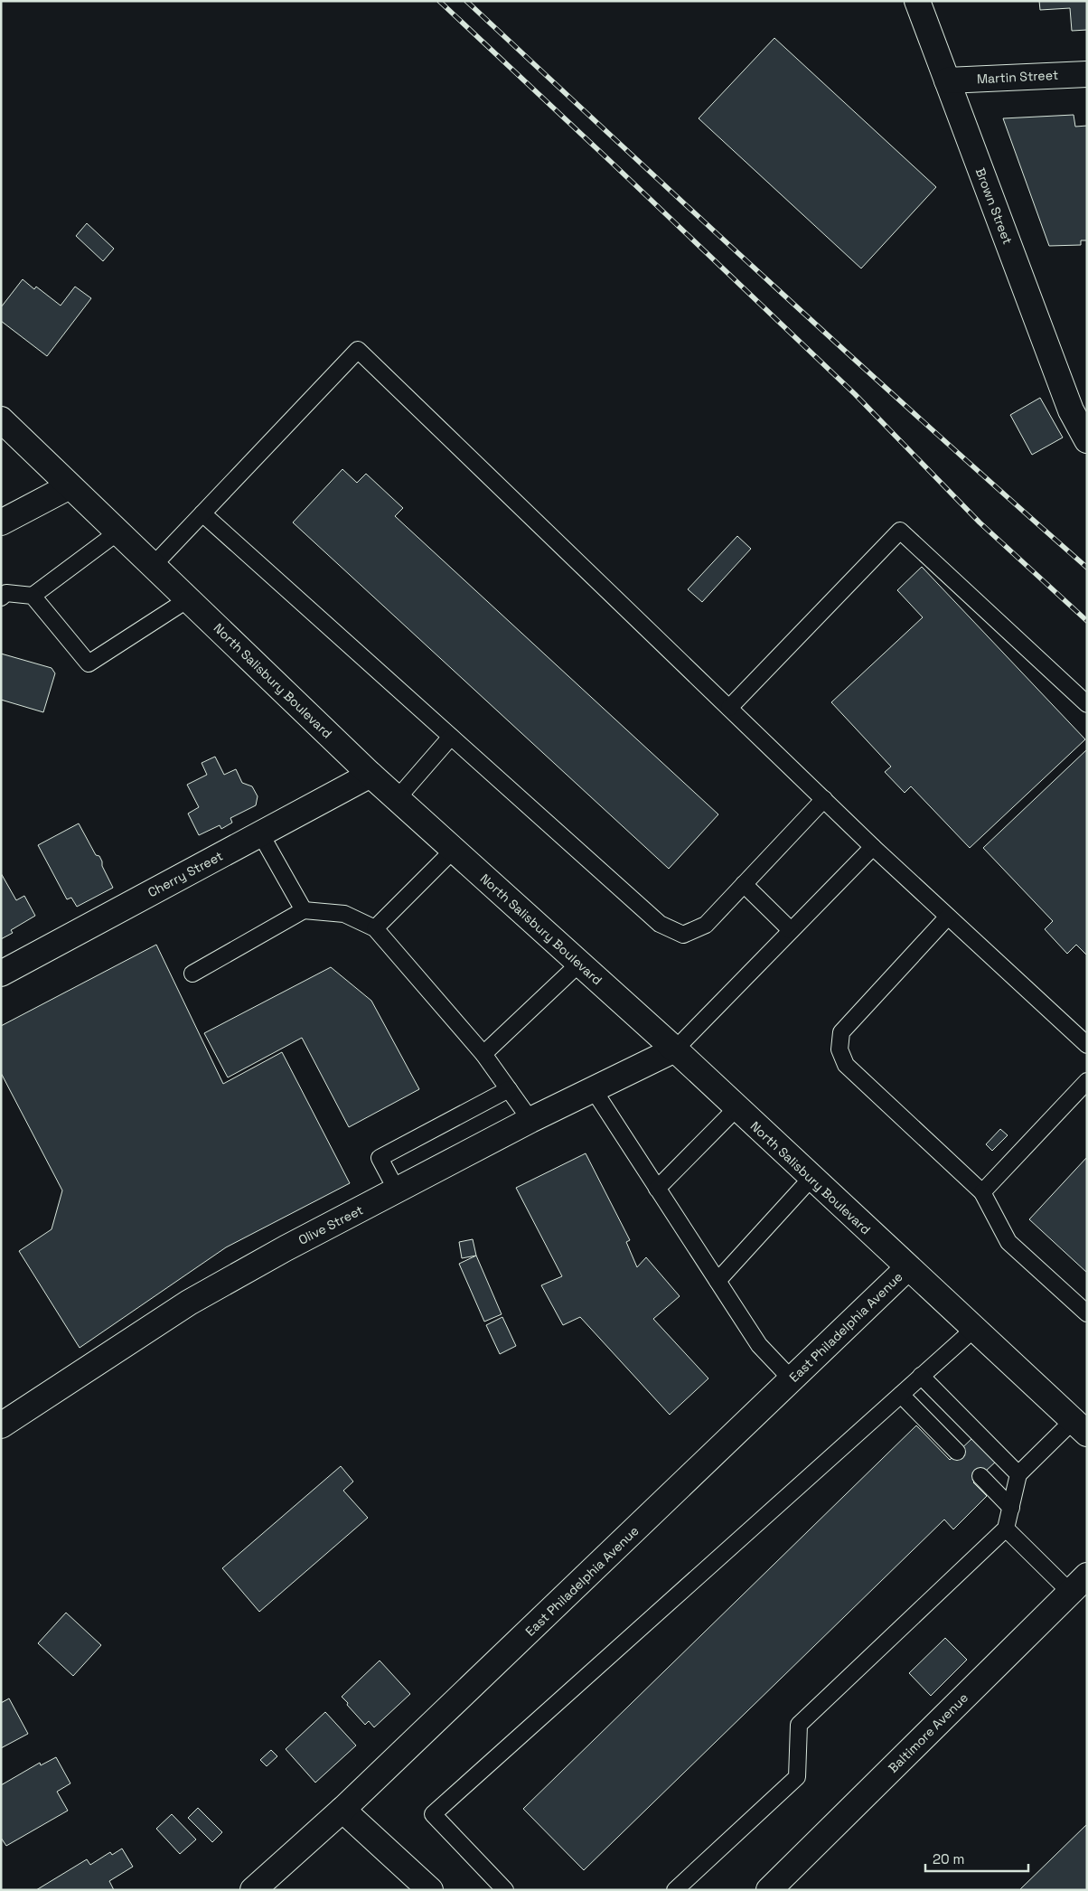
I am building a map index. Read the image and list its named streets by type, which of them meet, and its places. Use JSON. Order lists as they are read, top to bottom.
{
  "streets": {
    "street": [
      "Martin Street",
      "Brown Street",
      "North Salisbury Boulevard",
      "Cherry Street",
      "Olive Street",
      "East Philadelphia Avenue",
      "Baltimore Avenue"
    ]
  },
  "crossings": [
    ["Martin Street", "Brown Street"],
    ["North Salisbury Boulevard", "Cherry Street"],
    ["North Salisbury Boulevard", "Olive Street"],
    ["North Salisbury Boulevard", "East Philadelphia Avenue"]
  ],
  "scale_bar": "20 m"
}
